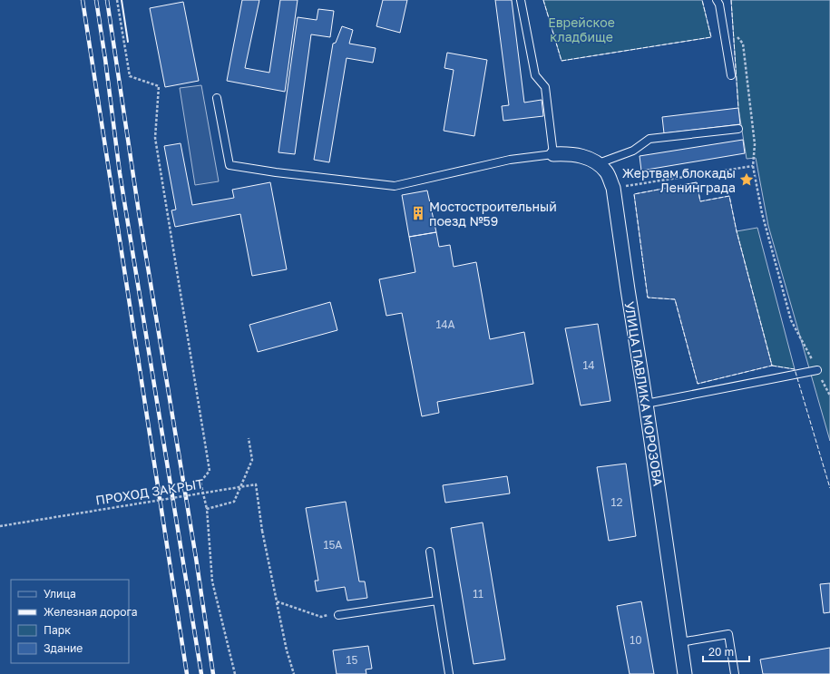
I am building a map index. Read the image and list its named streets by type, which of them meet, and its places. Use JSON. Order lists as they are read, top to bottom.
{
  "streets": {
    "street": ["УЛИЦА ПАВЛИКА МОРОЗОВА"],
    "path": ["ПРОХОД ЗАКРЫТ"]
  },
  "parks": ["Еврейское кладбище"],
  "places": {
    "place": ["Жертвам блокады Ленинграда"],
    "building": ["Мостостроительный поезд №59"]
  },
  "house_numbers": [
    "14А",
    "14",
    "12",
    "15А",
    "11",
    "10",
    "15"
  ],
  "legend": [
    "Улица",
    "Железная дорога",
    "Парк",
    "Здание"
  ],
  "scale_bar": "20 m"
}
